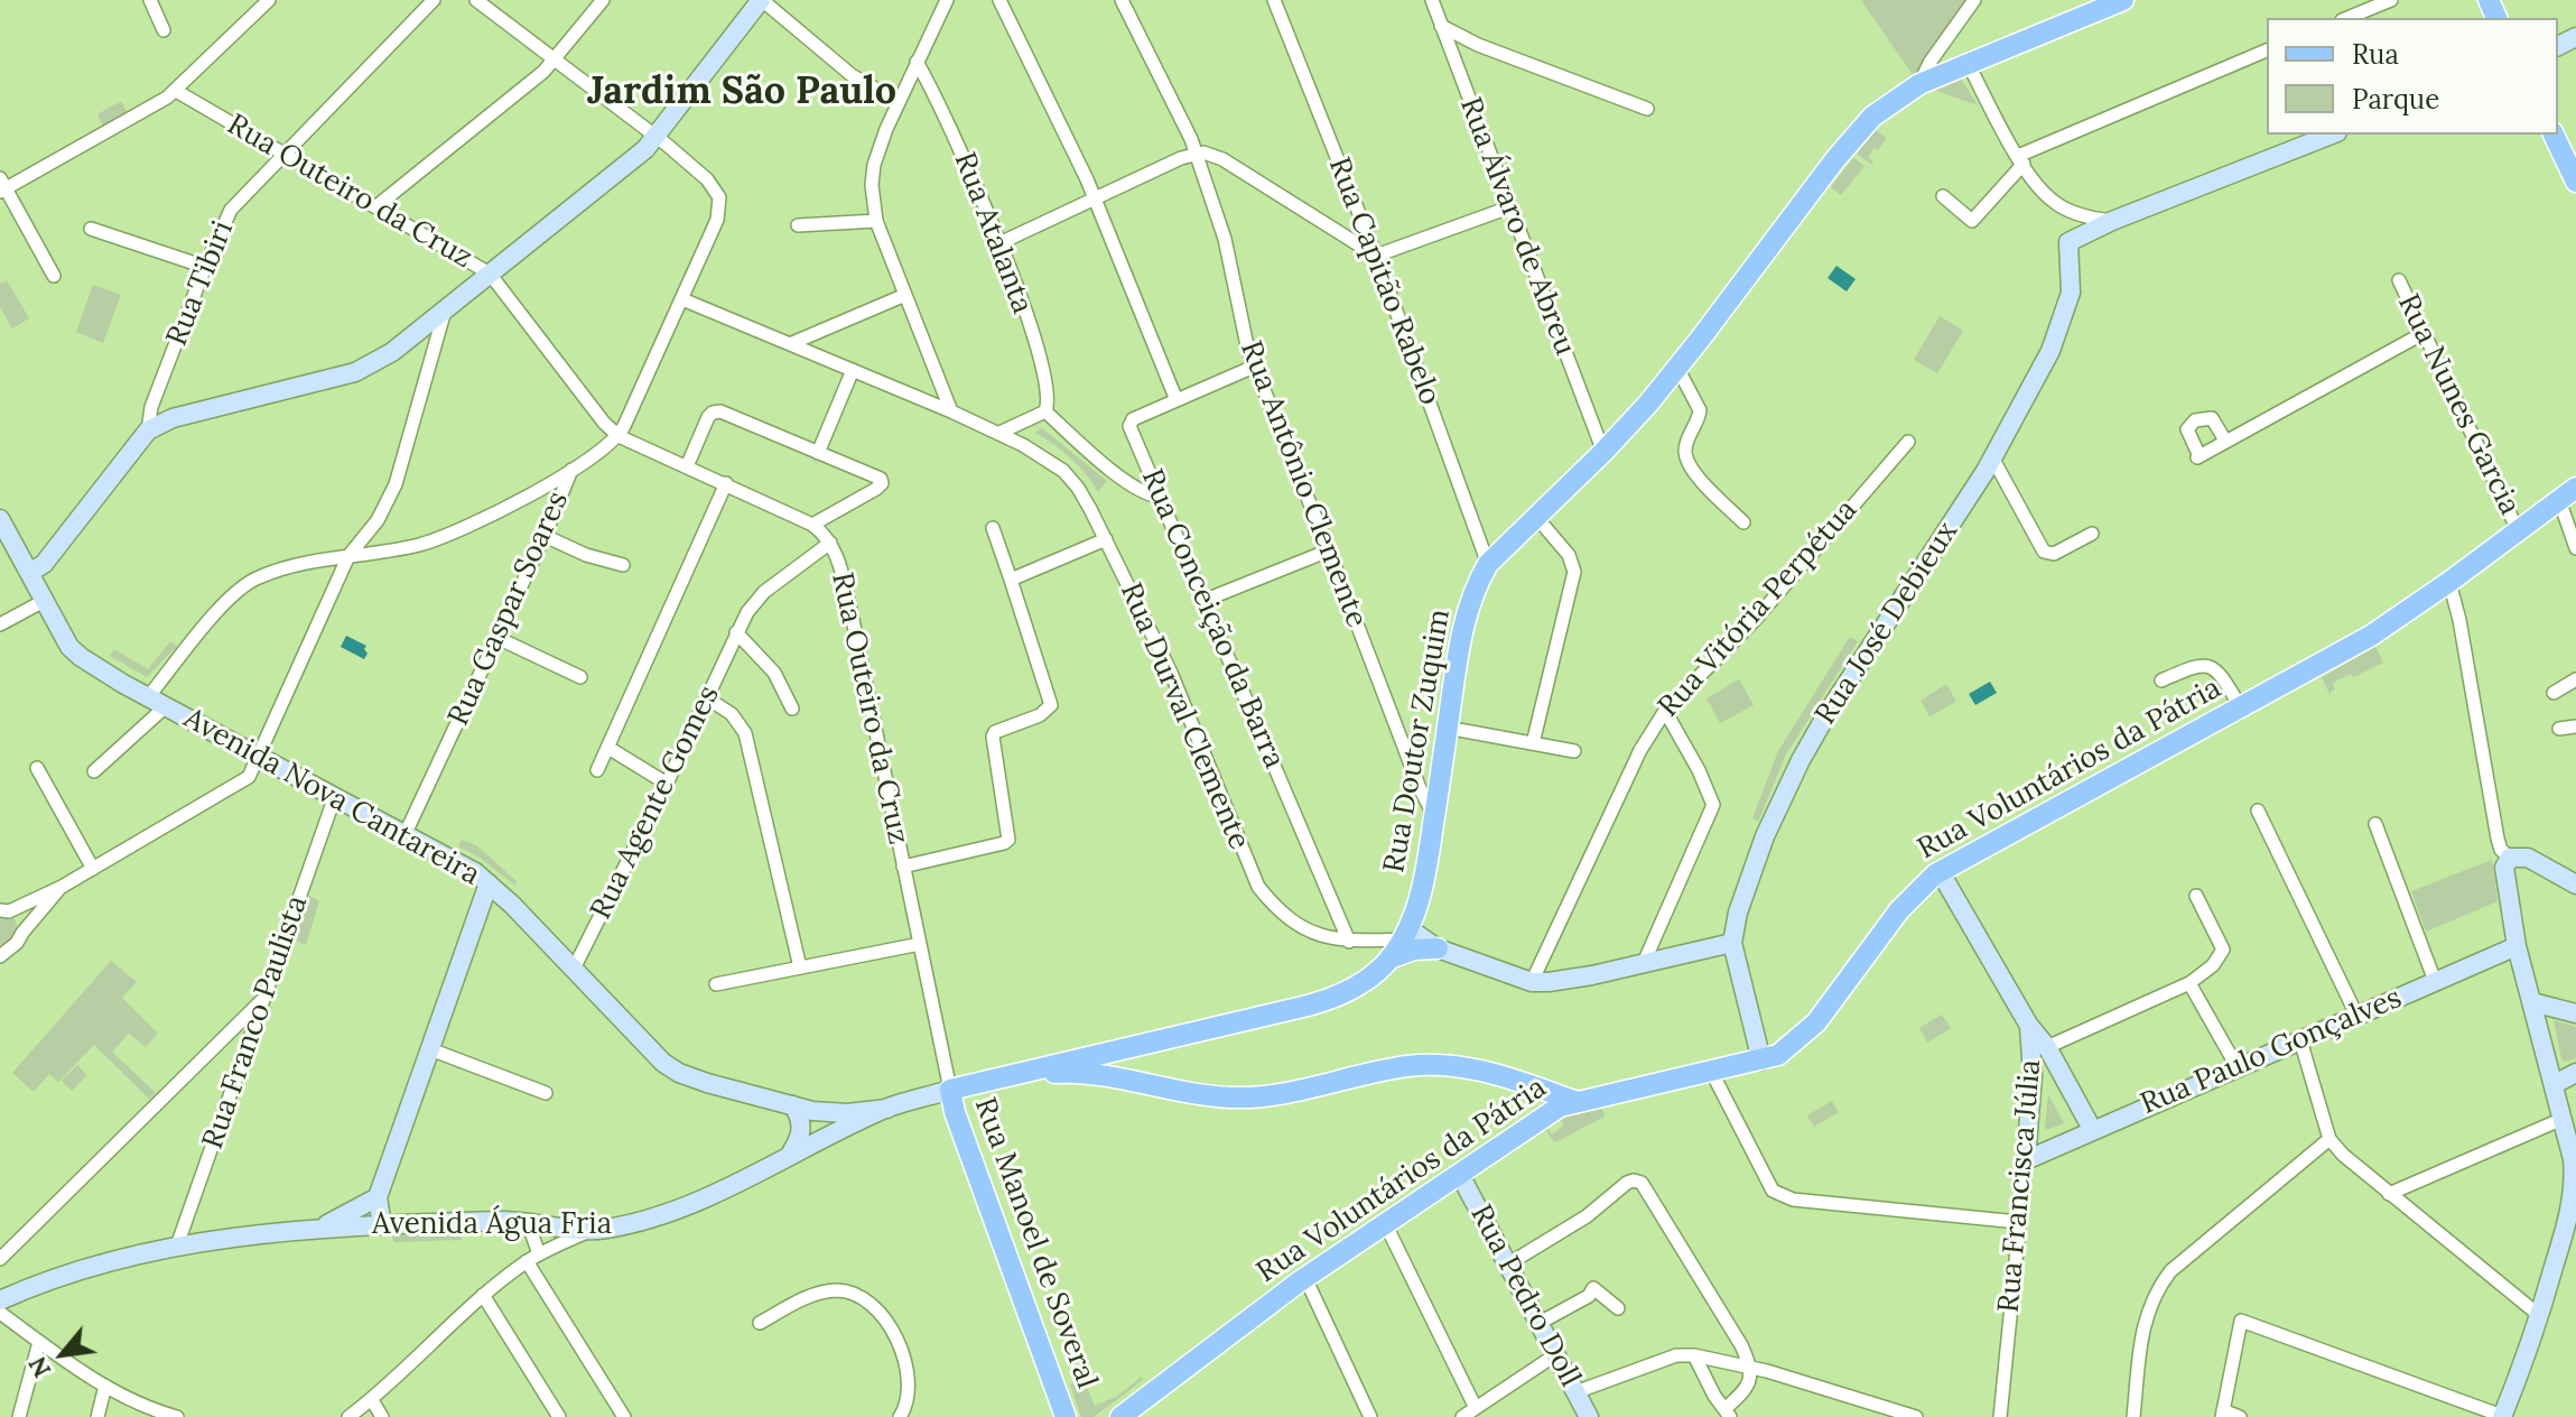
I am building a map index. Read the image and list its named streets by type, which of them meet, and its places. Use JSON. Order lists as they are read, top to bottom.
{
  "streets": {
    "main road": [
      "Rua José Debieux",
      "Rua Doutor Zuquim",
      "Rua Voluntários da Pátria",
      "Avenida Nova Cantareira",
      "Rua Paulo Gonçalves",
      "Rua Francisca Júlia",
      "Avenida Água Fria",
      "Rua Manoel de Soveral",
      "Rua Pedro Doll"
    ],
    "street": [
      "Rua Outeiro da Cruz",
      "Rua Álvaro de Abreu",
      "Rua Atalanta",
      "Rua Capitão Rabelo",
      "Rua Tibiri",
      "Rua Nunes Garcia",
      "Rua Antônio Clemente",
      "Rua Gaspar Soares",
      "Rua Vitória Perpétua",
      "Rua Conceição da Barra",
      "Rua Durval Clemente",
      "Rua Agente Gomes",
      "Rua Franco Paulista"
    ]
  },
  "crossings": [
    ["Rua Outeiro da Cruz", "Rua Tibiri"],
    ["Rua Outeiro da Cruz", "Rua Gaspar Soares"],
    ["Rua Outeiro da Cruz", "Rua Doutor Zuquim"],
    ["Rua Outeiro da Cruz", "Rua Agente Gomes"],
    ["Rua Outeiro da Cruz", "Rua Manoel de Soveral"],
    ["Rua Álvaro de Abreu", "Rua Doutor Zuquim"],
    ["Rua Capitão Rabelo", "Rua Doutor Zuquim"],
    ["Rua Nunes Garcia", "Rua Voluntários da Pátria"],
    ["Rua Antônio Clemente", "Rua Conceição da Barra"],
    ["Rua Antônio Clemente", "Rua Doutor Zuquim"],
    ["Rua Gaspar Soares", "Rua Durval Clemente"],
    ["Rua Gaspar Soares", "Avenida Nova Cantareira"],
    ["Rua Conceição da Barra", "Rua Durval Clemente"],
    ["Rua José Debieux", "Rua Voluntários da Pátria"],
    ["Rua Durval Clemente", "Rua Doutor Zuquim"],
    ["Rua Doutor Zuquim", "Avenida Nova Cantareira"],
    ["Rua Doutor Zuquim", "Avenida Água Fria"],
    ["Rua Doutor Zuquim", "Rua Manoel de Soveral"],
    ["Rua Voluntários da Pátria", "Rua Francisca Júlia"],
    ["Rua Voluntários da Pátria", "Rua Pedro Doll"],
    ["Avenida Nova Cantareira", "Rua Agente Gomes"],
    ["Avenida Nova Cantareira", "Rua Franco Paulista"],
    ["Rua Franco Paulista", "Avenida Água Fria"],
    ["Rua Paulo Gonçalves", "Rua Francisca Júlia"]
  ],
  "districts": ["Jardim São Paulo"],
  "legend": ["Rua", "Parque"],
  "north": "bottom left"
}
